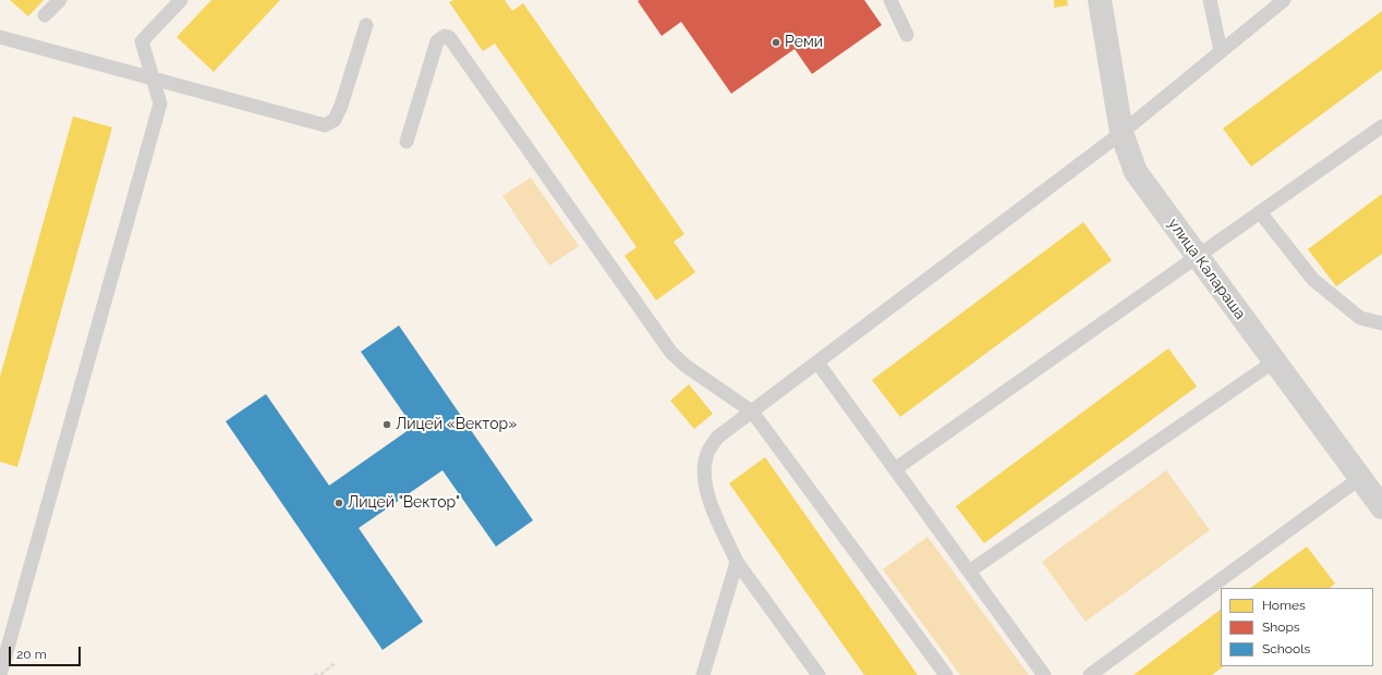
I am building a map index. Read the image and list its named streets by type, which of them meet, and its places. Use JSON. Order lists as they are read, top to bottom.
{
  "streets": {
    "street": ["улица Калараша"]
  },
  "places": ["Реми", "Лицей «Вектор»", "Лицей \"Вектор\""],
  "legend": ["Homes", "Shops", "Schools"],
  "scale_bar": "20 m"
}
